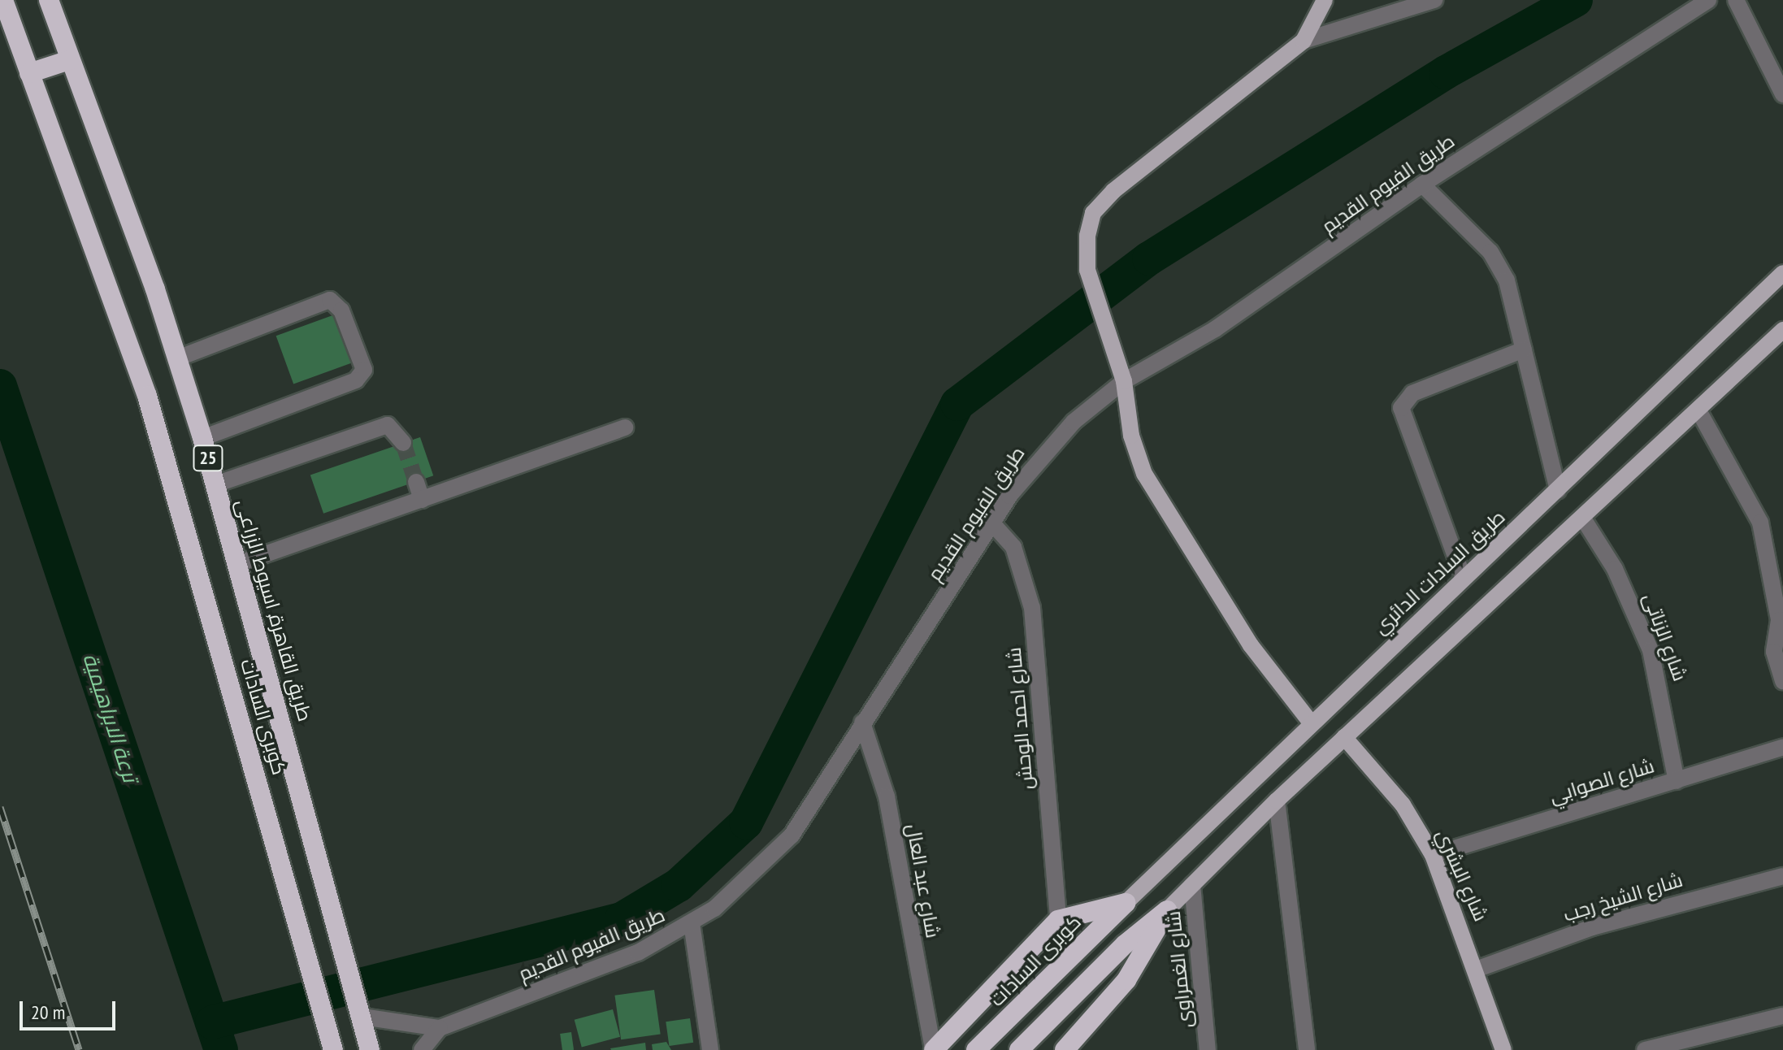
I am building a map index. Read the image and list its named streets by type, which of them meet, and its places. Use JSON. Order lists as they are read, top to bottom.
{
  "streets": {
    "highway": ["25", "طريق القاهرة, اسيوط الزراعى", "كوبرى السادات"],
    "main road": ["طريق السادات الدائري", "شارع البشري"],
    "street": [
      "طريق الفيوم القديم",
      "شارع الزناتى",
      "شارع احمد الوحش",
      "شارع الصوابي",
      "شارع عبد العال",
      "شارع الشيخ رجب",
      "شارع الغمراوى"
    ]
  },
  "crossings": [
    ["طريق الفيوم القديم", "طريق القاهرة, اسيوط الزراعى"],
    ["طريق الفيوم القديم", "شارع احمد الوحش"],
    ["طريق الفيوم القديم", "شارع عبد العال"],
    ["طريق السادات الدائري", "كوبرى السادات"],
    ["شارع الزناتى", "شارع الصوابي"],
    ["شارع الصوابي", "شارع البشري"],
    ["شارع البشري", "شارع الشيخ رجب"]
  ],
  "water": ["ترعة الابراهيمية"],
  "scale_bar": "20 m"
}
